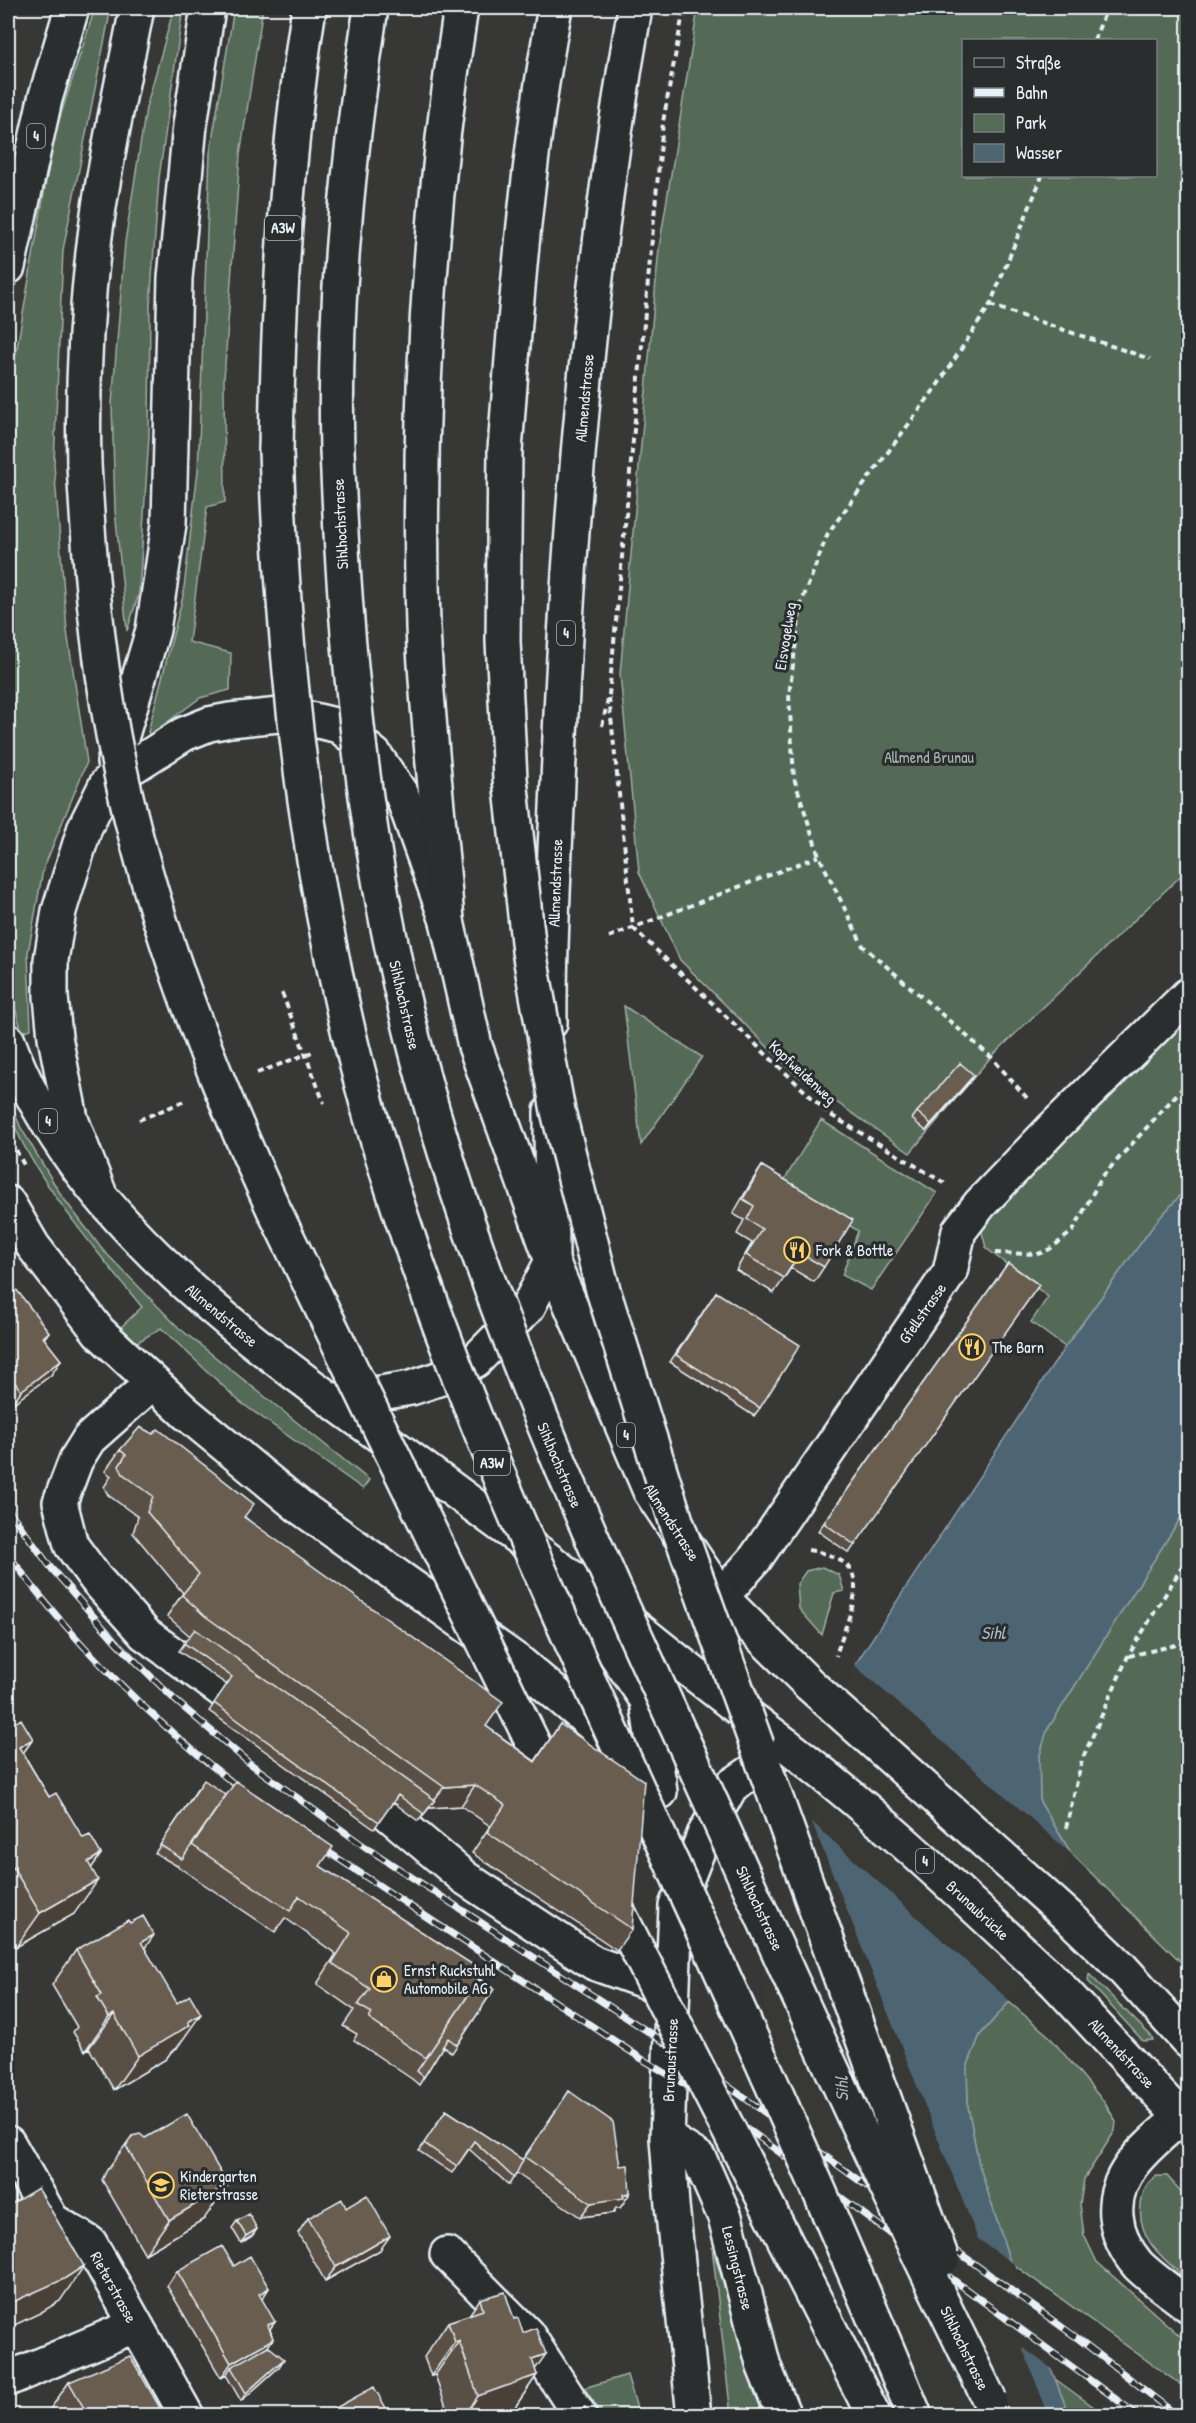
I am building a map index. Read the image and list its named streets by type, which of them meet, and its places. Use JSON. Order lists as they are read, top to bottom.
{
  "streets": {
    "main road": [
      "4",
      "A3W",
      "Allmendstrasse",
      "Sihlhochstrasse",
      "Gfellstrasse",
      "Brunaubrücke",
      "Brunaustrasse",
      "Lessingstrasse",
      "Rieterstrasse"
    ],
    "path": ["Eisvogelweg", "Kopfweidenweg"]
  },
  "crossings": [
    ["Allmendstrasse", "Gfellstrasse"],
    ["Allmendstrasse", "Brunaubrücke"],
    ["Allmendstrasse", "Brunaustrasse"],
    ["Eisvogelweg", "Gfellstrasse"],
    ["Kopfweidenweg", "Gfellstrasse"],
    ["Brunaubrücke", "Brunaustrasse"],
    ["Brunaustrasse", "Lessingstrasse"]
  ],
  "water": ["Sihl"],
  "parks": ["Allmend Brunau"],
  "places": {
    "restaurant": ["Fork & Bottle", "The Barn"],
    "shop": ["Ernst Ruckstuhl Automobile AG"],
    "school or university": ["Kindergarten Rieterstrasse"]
  },
  "legend": [
    "Straße",
    "Bahn",
    "Park",
    "Wasser"
  ]
}
